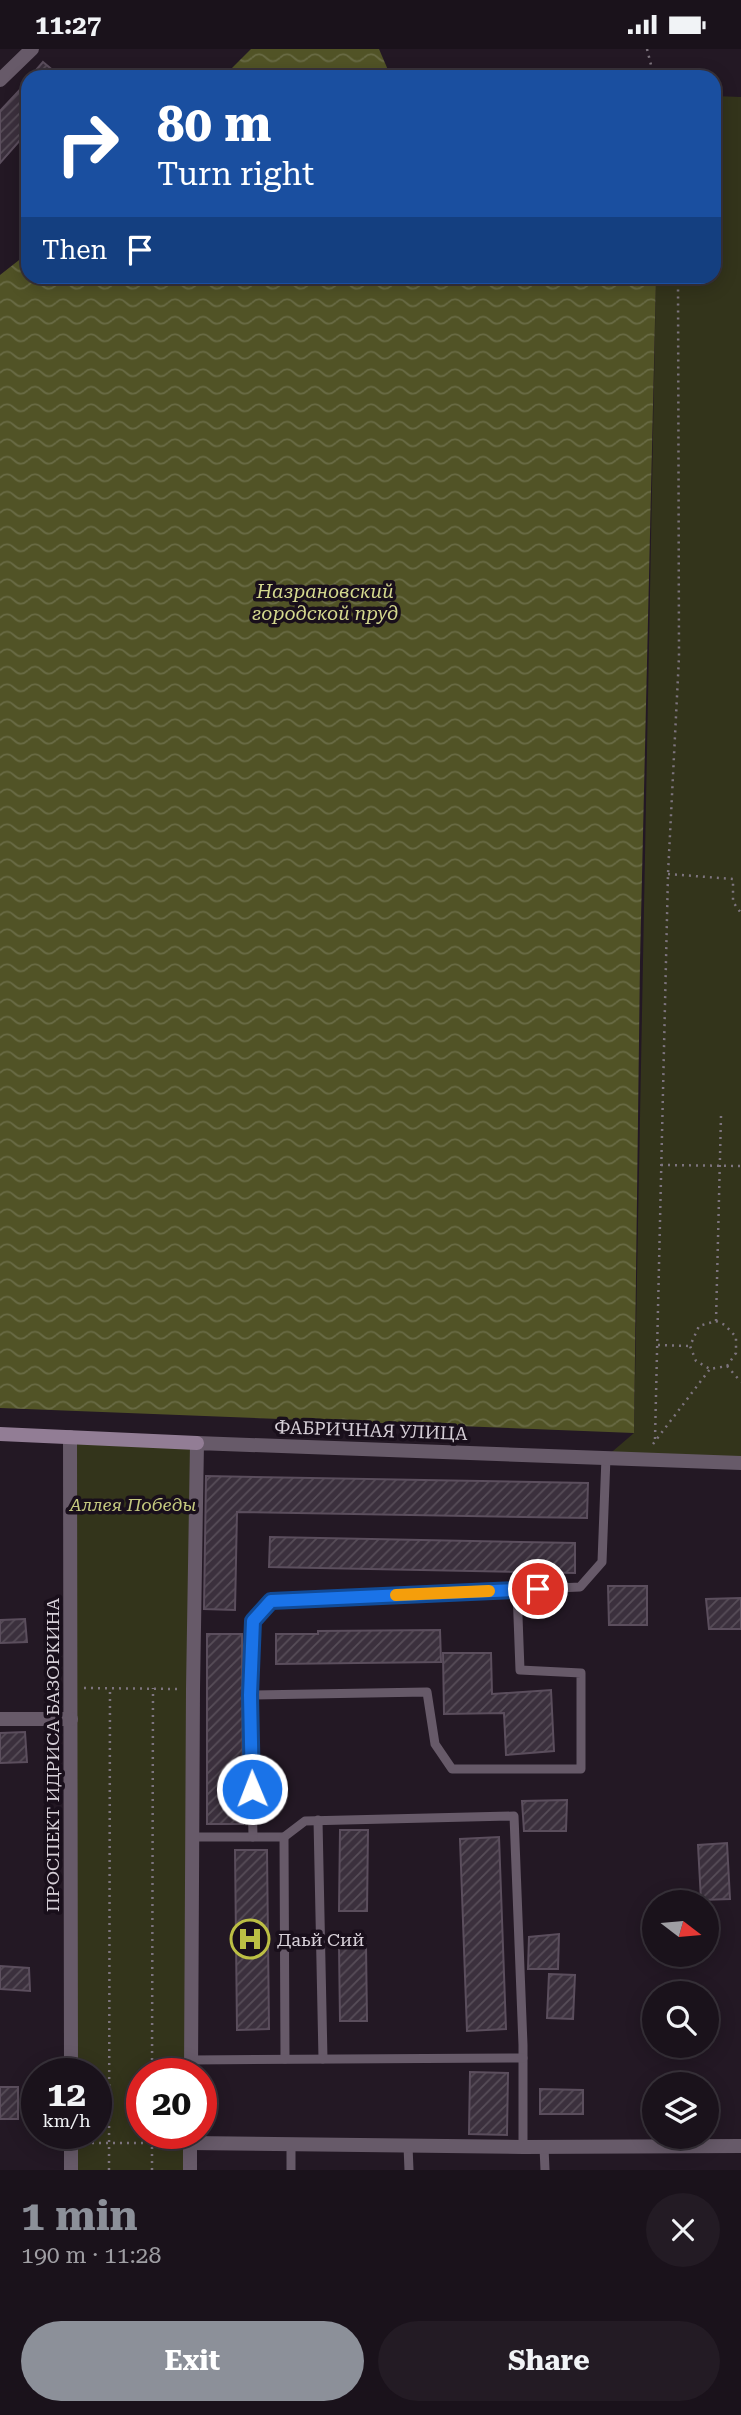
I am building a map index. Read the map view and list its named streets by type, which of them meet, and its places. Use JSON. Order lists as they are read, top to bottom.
{
  "streets": {
    "street": ["ФАБРИЧНАЯ УЛИЦА", "ПРОСПЕКТ ИДРИСА БАЗОРКИНА"]
  },
  "crossings": [
    ["ФАБРИЧНАЯ УЛИЦА", "ПРОСПЕКТ ИДРИСА БАЗОРКИНА"]
  ],
  "water": ["Назрановский городской пруд"],
  "parks": ["Аллея Победы"],
  "places": {
    "hospital": ["Даьй Сий"]
  },
  "north": "right",
  "page": {
    "status": "11:27",
    "turn": ["80 m", "Turn right"],
    "then": "Then",
    "speed": "12 km/h",
    "limit": "20",
    "heading": ["1 min", "190 m · 11:28"],
    "buttons": ["Exit", "Share"]
  }
}
